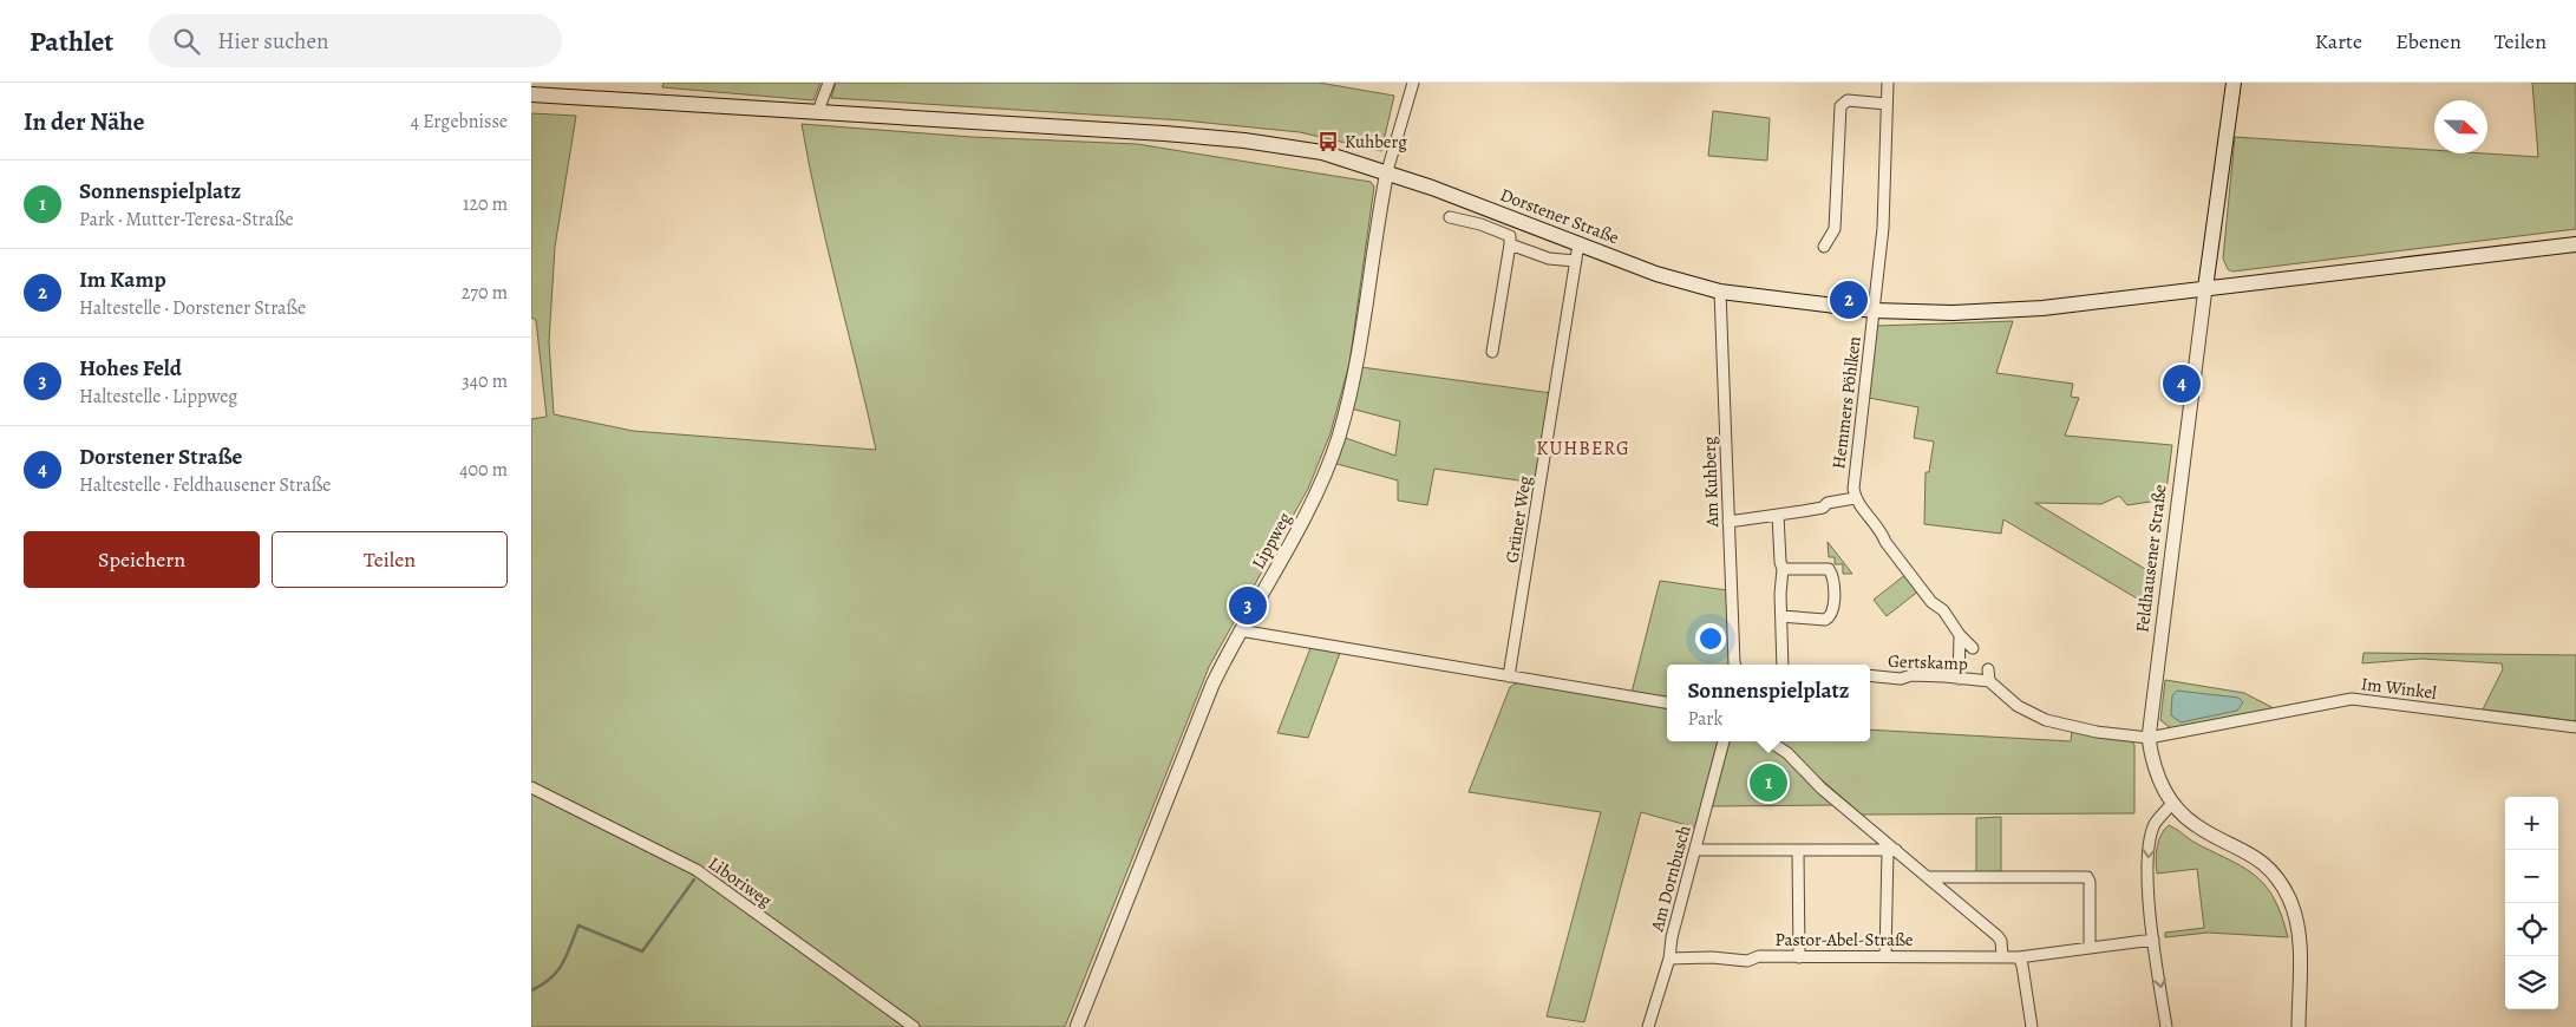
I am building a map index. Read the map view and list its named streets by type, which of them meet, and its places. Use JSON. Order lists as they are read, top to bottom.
{
  "streets": {
    "main road": ["Dorstener Straße", "Feldhausener Straße"],
    "street": [
      "Hemmers Pöhlken",
      "Am Kuhberg",
      "Grüner Weg",
      "Lippweg",
      "Gertskamp",
      "Im Winkel",
      "Am Dornbusch",
      "Liboriweg",
      "Pastor-Abel-Straße"
    ]
  },
  "crossings": [
    ["Dorstener Straße", "Hemmers Pöhlken"],
    ["Dorstener Straße", "Am Kuhberg"],
    ["Dorstener Straße", "Grüner Weg"],
    ["Dorstener Straße", "Lippweg"],
    ["Dorstener Straße", "Feldhausener Straße"],
    ["Feldhausener Straße", "Im Winkel"],
    ["Am Dornbusch", "Pastor-Abel-Straße"]
  ],
  "districts": ["KUHBERG"],
  "places": {
    "bus stop": ["Kuhberg"]
  },
  "north": "right",
  "page": {
    "header": "Pathlet",
    "search": "Hier suchen",
    "nav": ["Karte", "Ebenen", "Teilen"],
    "heading": ["In der Nähe", "4 Ergebnisse"],
    "list": [
      {
        "mark": "1",
        "name": "Sonnenspielplatz",
        "note": "Park · Mutter-Teresa-Straße",
        "value": "120 m"
      },
      {
        "mark": "2",
        "name": "Im Kamp",
        "note": "Haltestelle · Dorstener Straße",
        "value": "270 m"
      },
      {
        "mark": "3",
        "name": "Hohes Feld",
        "note": "Haltestelle · Lippweg",
        "value": "340 m"
      },
      {
        "mark": "4",
        "name": "Dorstener Straße",
        "note": "Haltestelle · Feldhausener Straße",
        "value": "400 m"
      }
    ],
    "pins": [
      "2",
      "4",
      "3",
      "1"
    ],
    "buttons": ["Speichern", "Teilen"],
    "popup": ["Sonnenspielplatz", "Park"],
    "map_buttons": ["+", "−"]
  }
}
